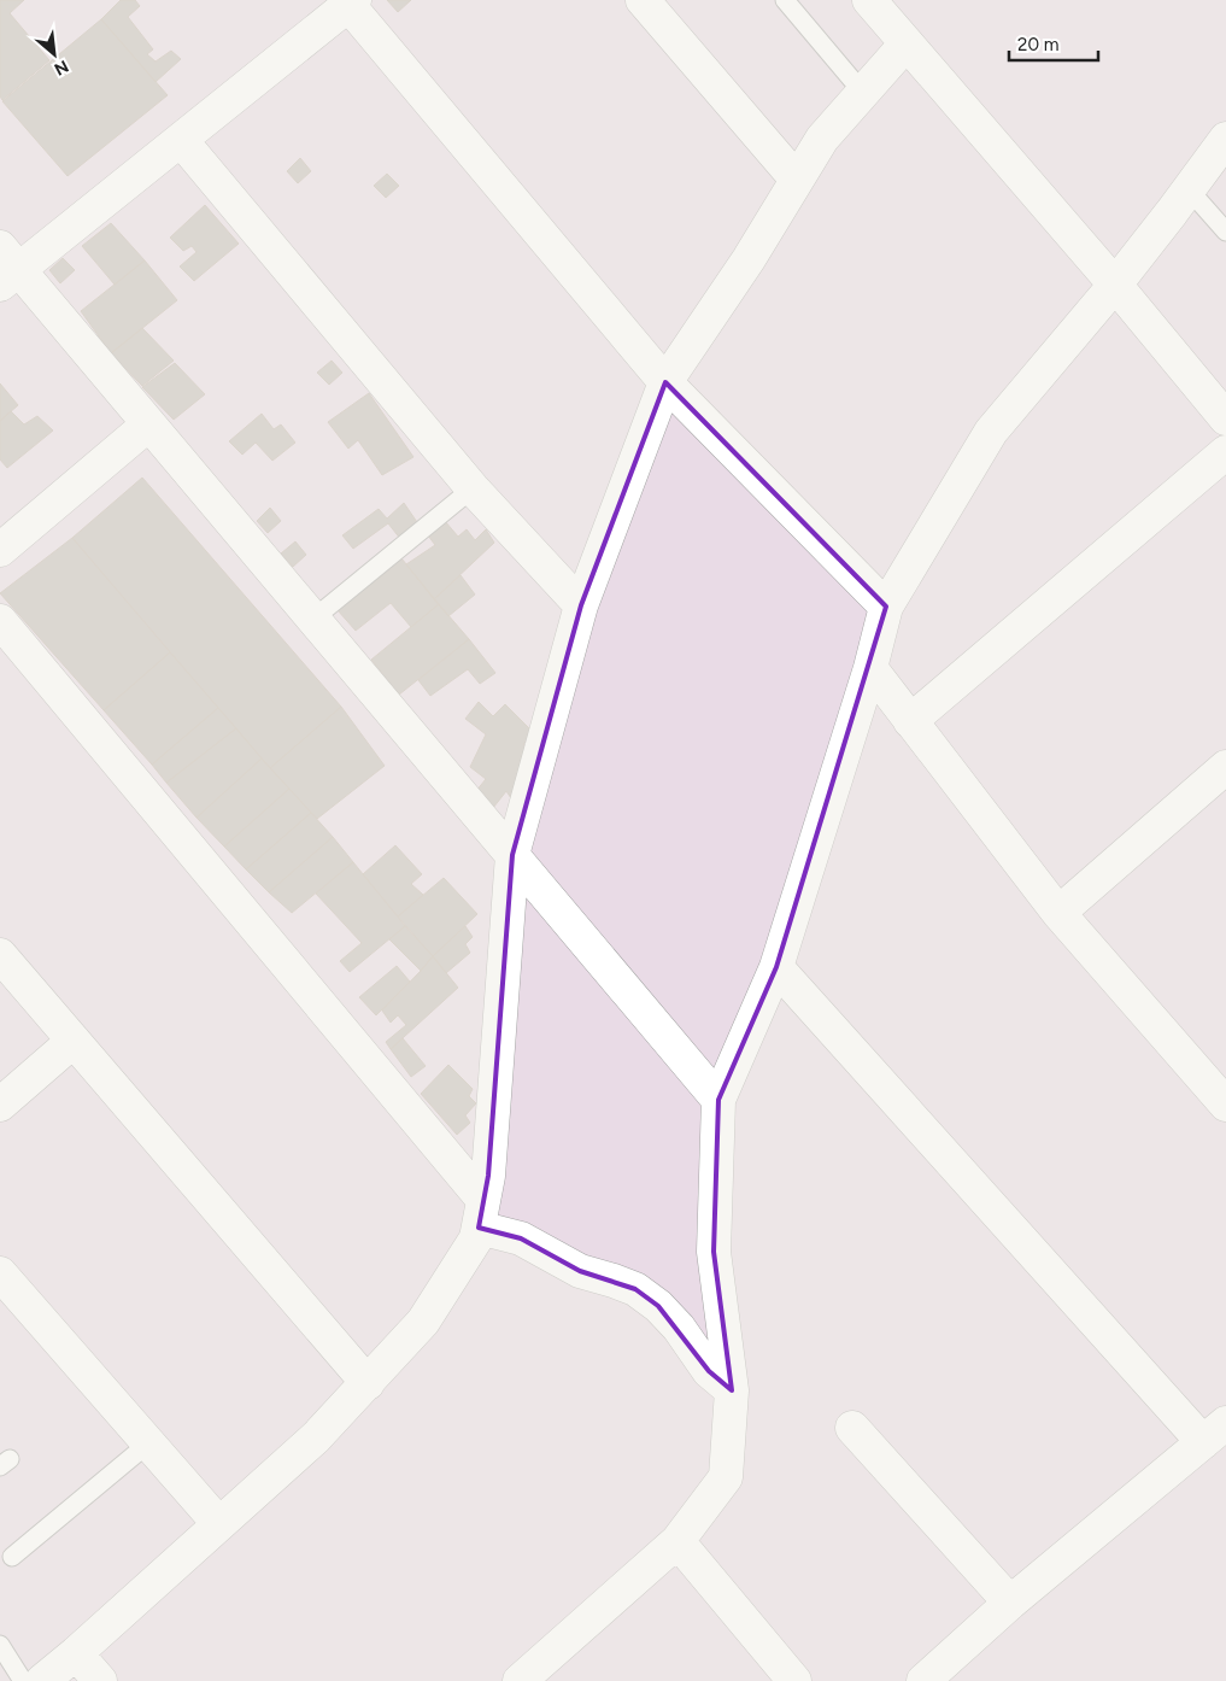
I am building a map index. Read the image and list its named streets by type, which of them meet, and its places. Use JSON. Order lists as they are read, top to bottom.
{
  "scale_bar": "20 m",
  "north": "bottom right"
}
